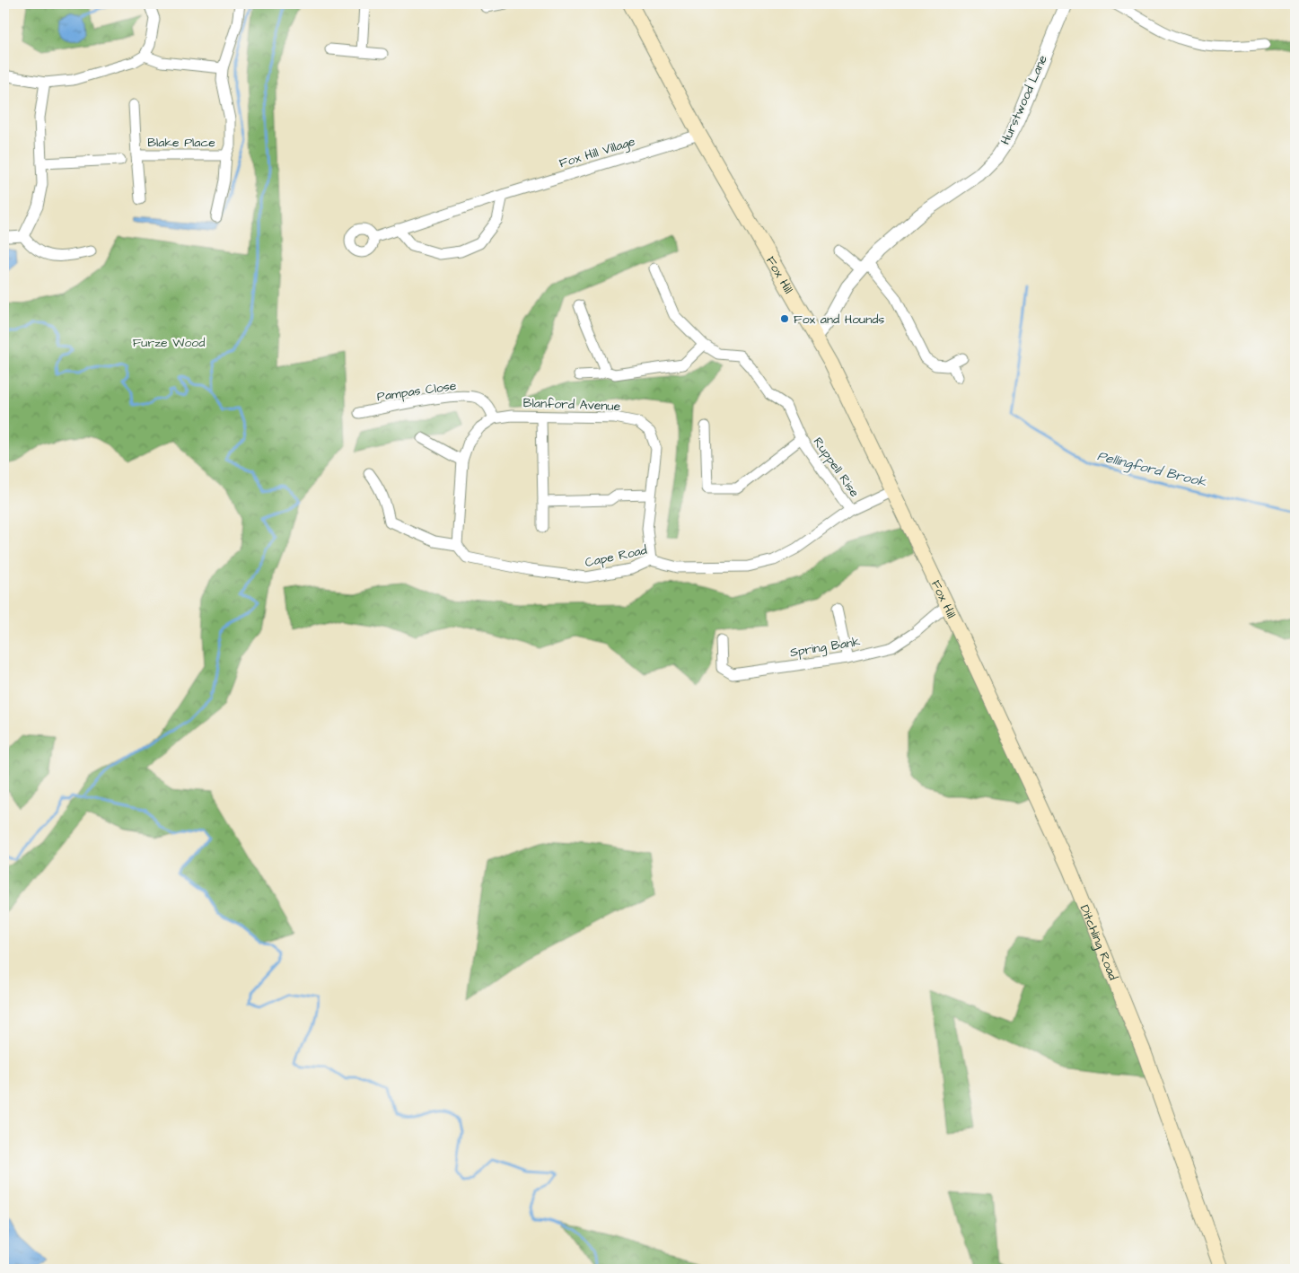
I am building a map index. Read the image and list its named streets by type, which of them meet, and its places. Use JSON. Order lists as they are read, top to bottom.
{
  "streets": {
    "main road": ["Fox Hill", "Ditchling Road"],
    "street": [
      "Hurstwood Lane",
      "Blake Place",
      "Fox Hill Village",
      "Pampas Close",
      "Blanford Avenue",
      "Ruppell Rise",
      "Cape Road",
      "Spring Bank"
    ]
  },
  "crossings": [
    ["Hurstwood Lane", "Fox Hill"],
    ["Fox Hill Village", "Fox Hill"],
    ["Fox Hill", "Cape Road"],
    ["Fox Hill", "Spring Bank"],
    ["Fox Hill", "Ditchling Road"],
    ["Pampas Close", "Blanford Avenue"],
    ["Blanford Avenue", "Cape Road"],
    ["Ruppell Rise", "Cape Road"]
  ],
  "water": ["Pellingford Brook"],
  "parks": ["Furze Wood"],
  "places": ["Fox and Hounds"]
}
